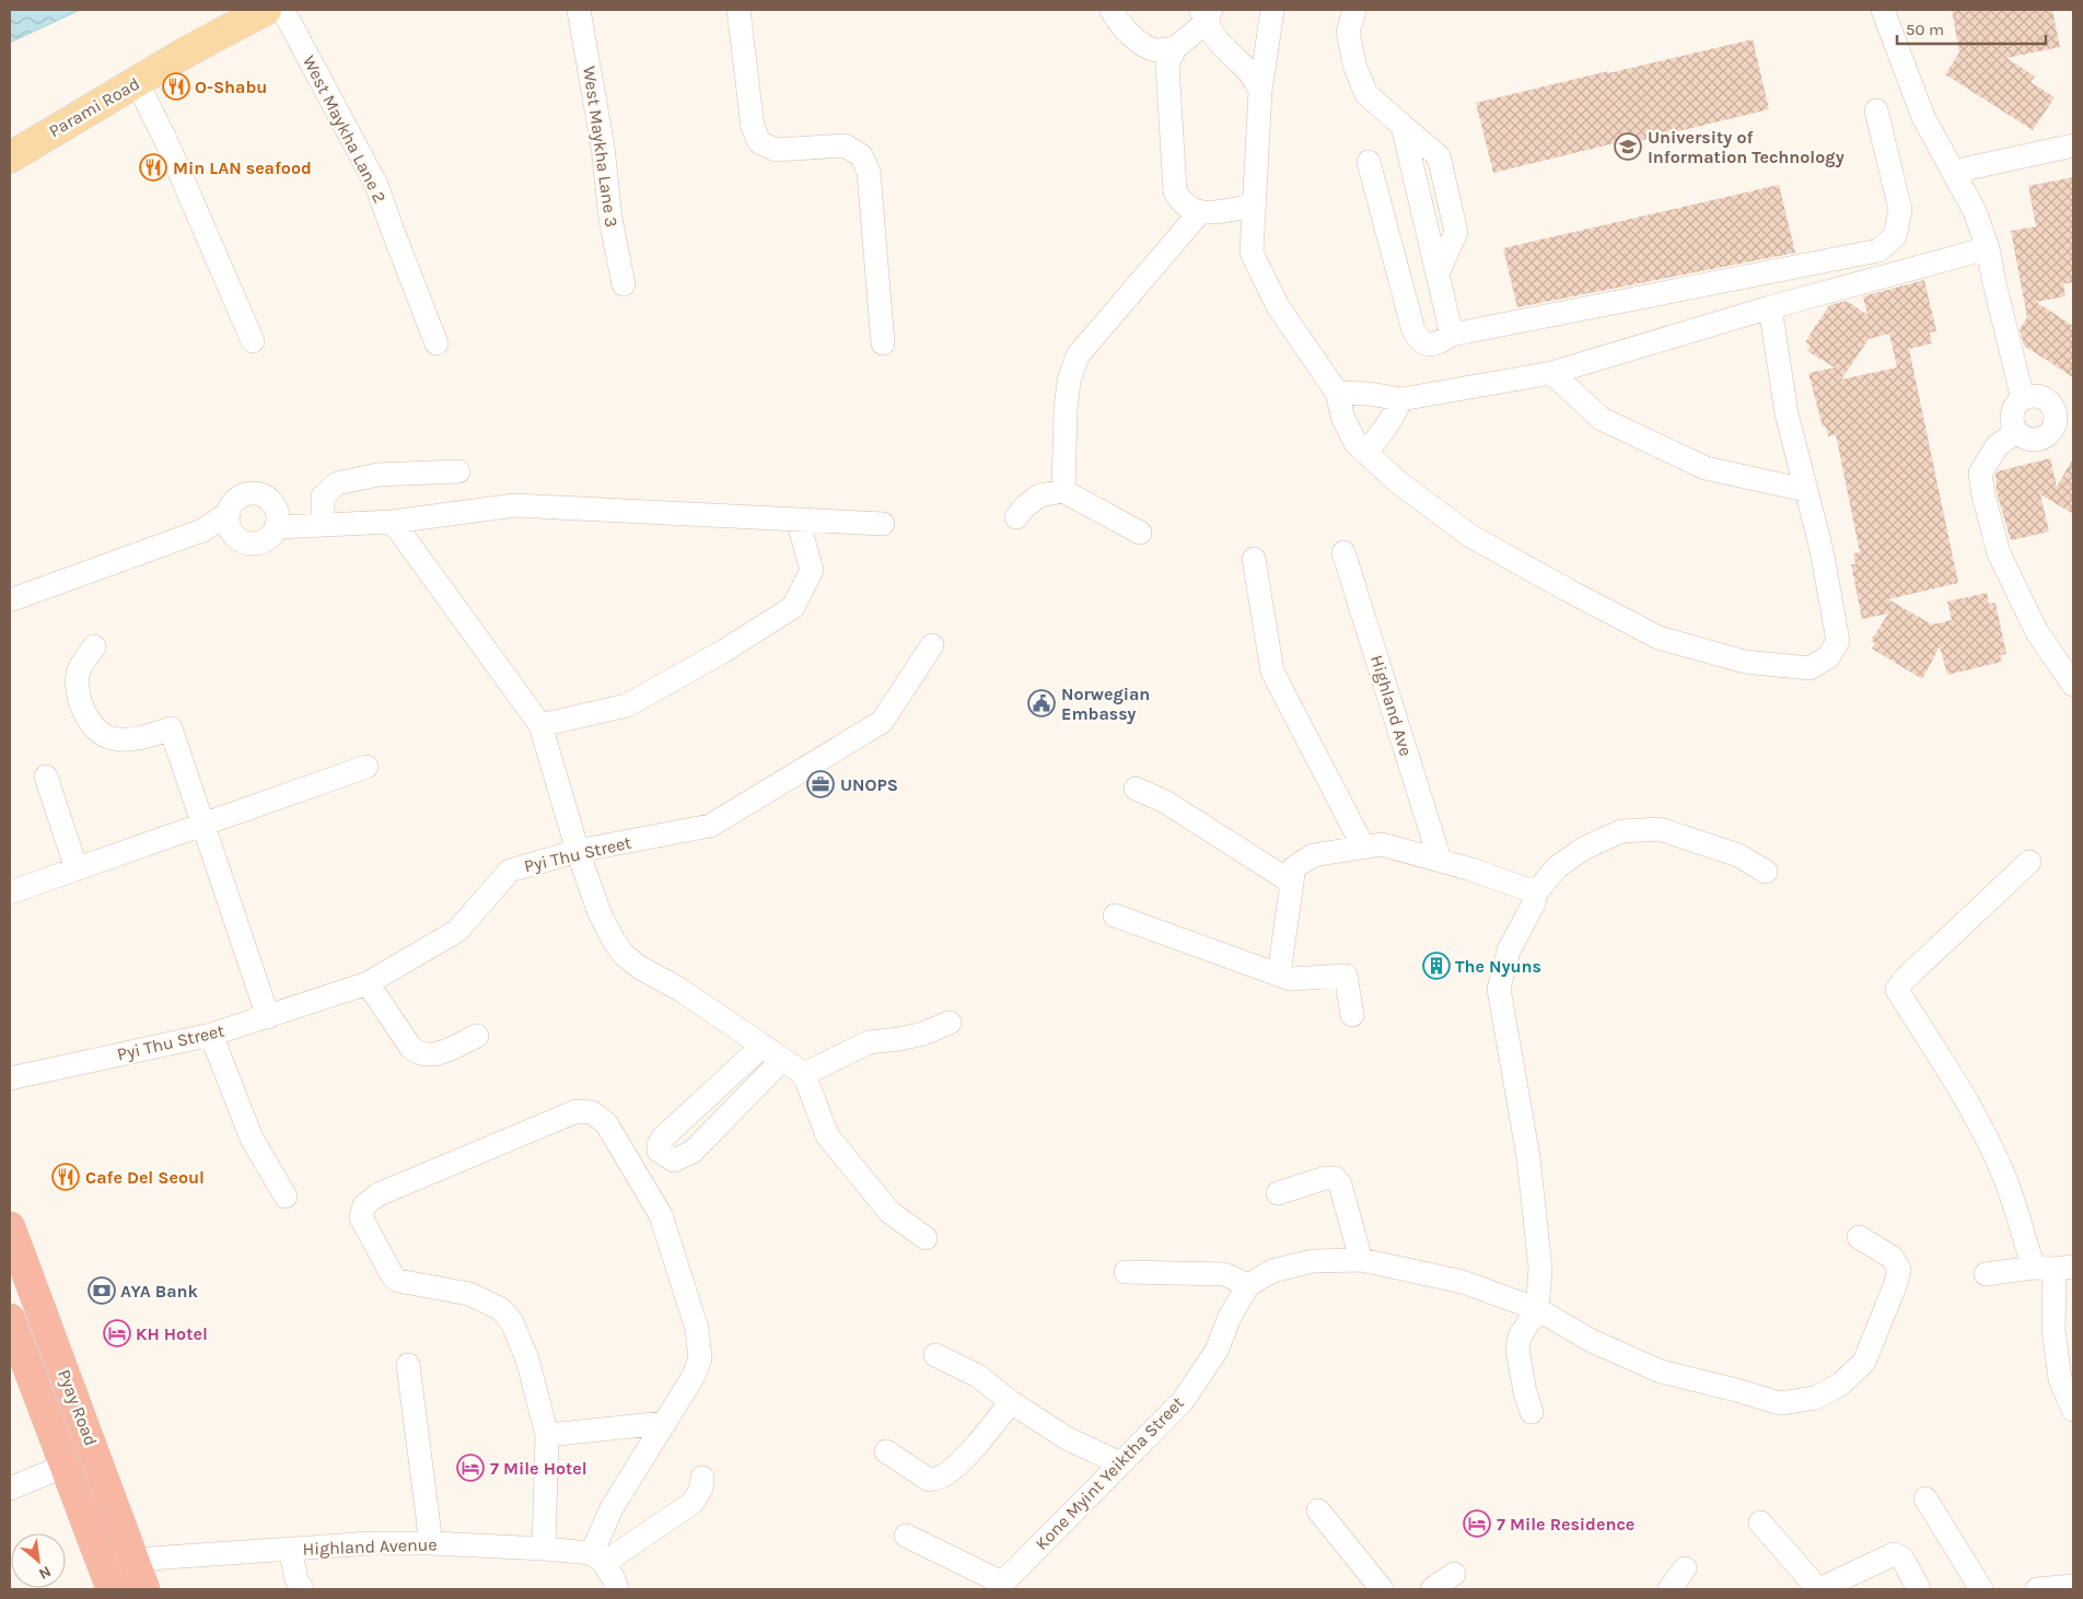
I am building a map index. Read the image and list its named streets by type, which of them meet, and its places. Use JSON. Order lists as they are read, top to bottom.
{
  "streets": {
    "highway": ["Pyay Road"],
    "main road": ["Parami Road"],
    "street": [
      "West Maykha Lane 2",
      "West Maykha Lane 3",
      "Highland Ave",
      "Pyi Thu Street",
      "Kone Myint Yeiktha Street",
      "Highland Avenue"
    ]
  },
  "crossings": [
    ["Pyay Road", "Highland Avenue"]
  ],
  "places": {
    "restaurant": ["O-Shabu", "Min LAN seafood", "Cafe Del Seoul"],
    "school or university": ["University of Information Technology"],
    "public building": ["Norwegian Embassy"],
    "office": ["UNOPS"],
    "building": ["The Nyuns"],
    "bank": ["AYA Bank"],
    "hotel": ["KH Hotel", "7 Mile Hotel", "7 Mile Residence"]
  },
  "scale_bar": "50 m",
  "north": "bottom right"
}
